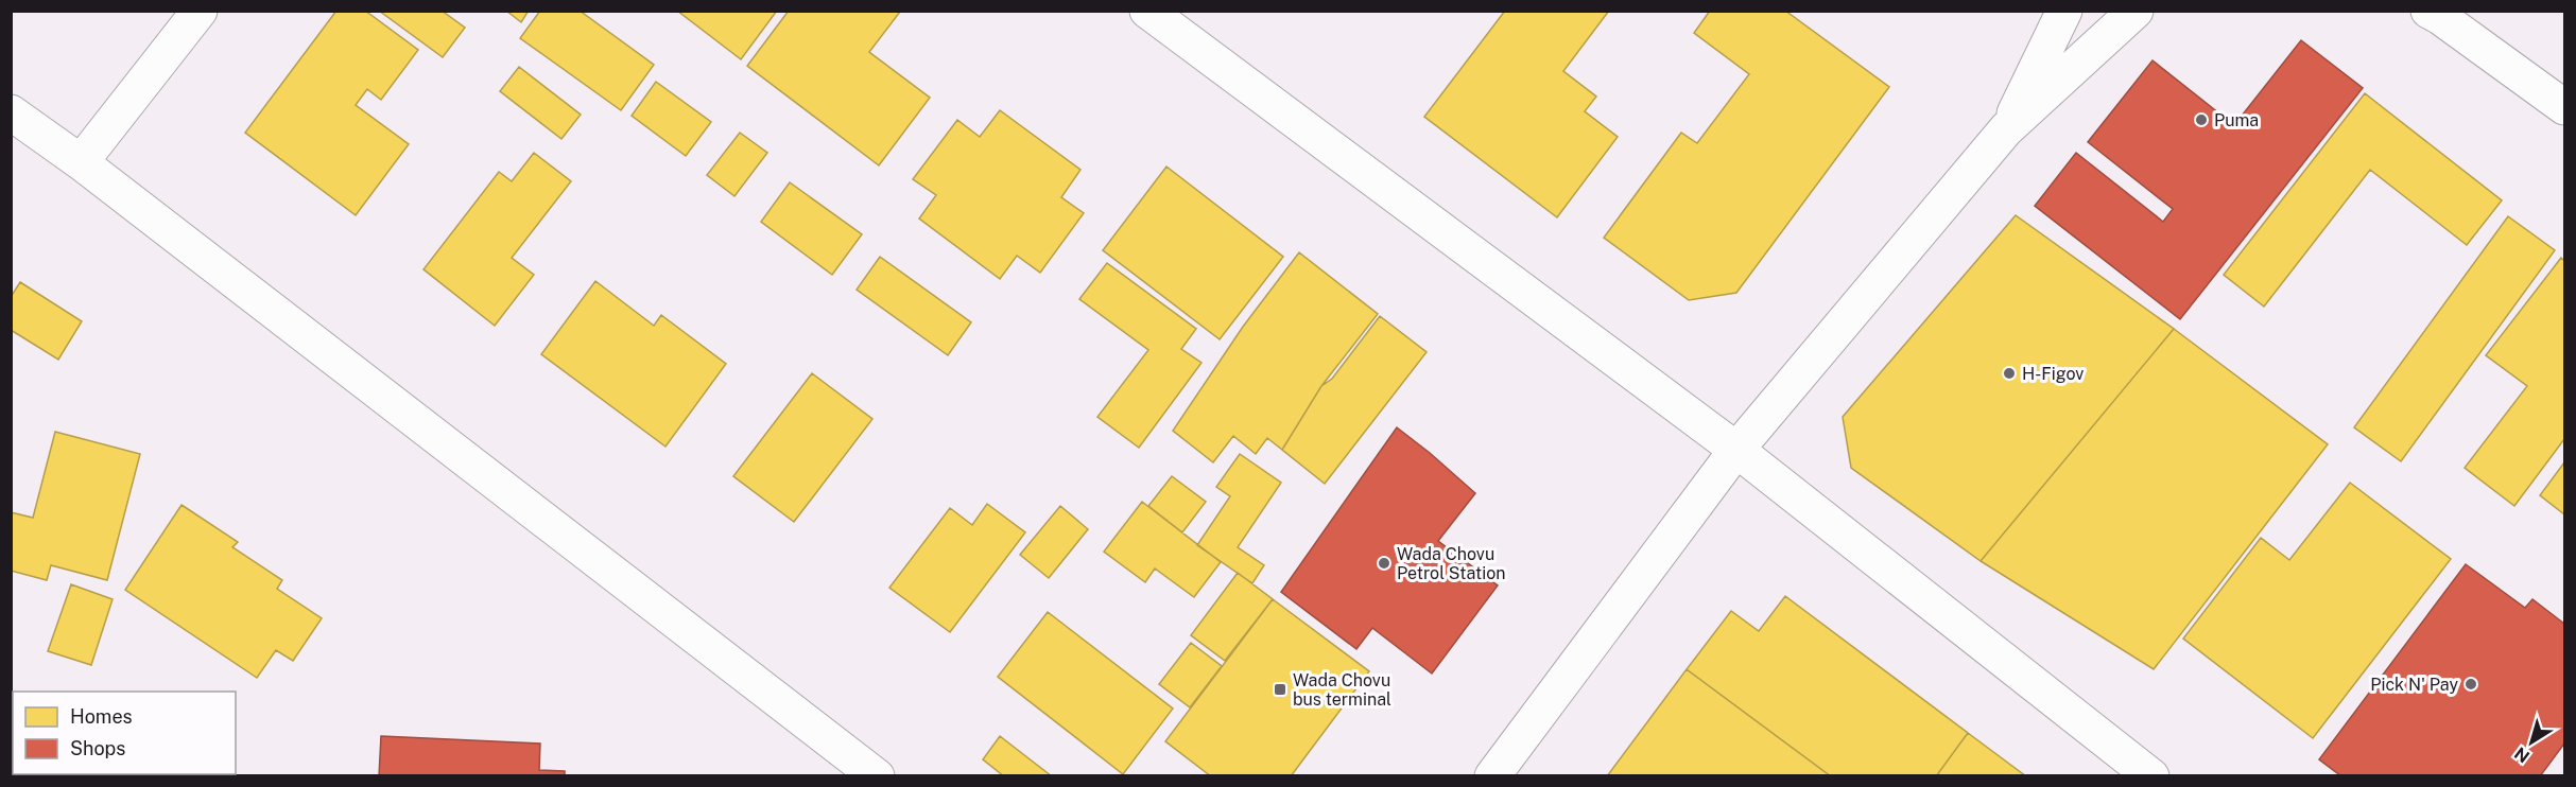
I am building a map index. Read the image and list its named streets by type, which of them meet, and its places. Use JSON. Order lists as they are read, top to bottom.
{
  "places": {
    "other": [
      "Puma",
      "H-Figov",
      "Wada Chovu Petrol Station",
      "Pick N' Pay"
    ],
    "transit": ["Wada Chovu bus terminal"]
  },
  "legend": ["Homes", "Shops"],
  "north": "bottom left"
}
